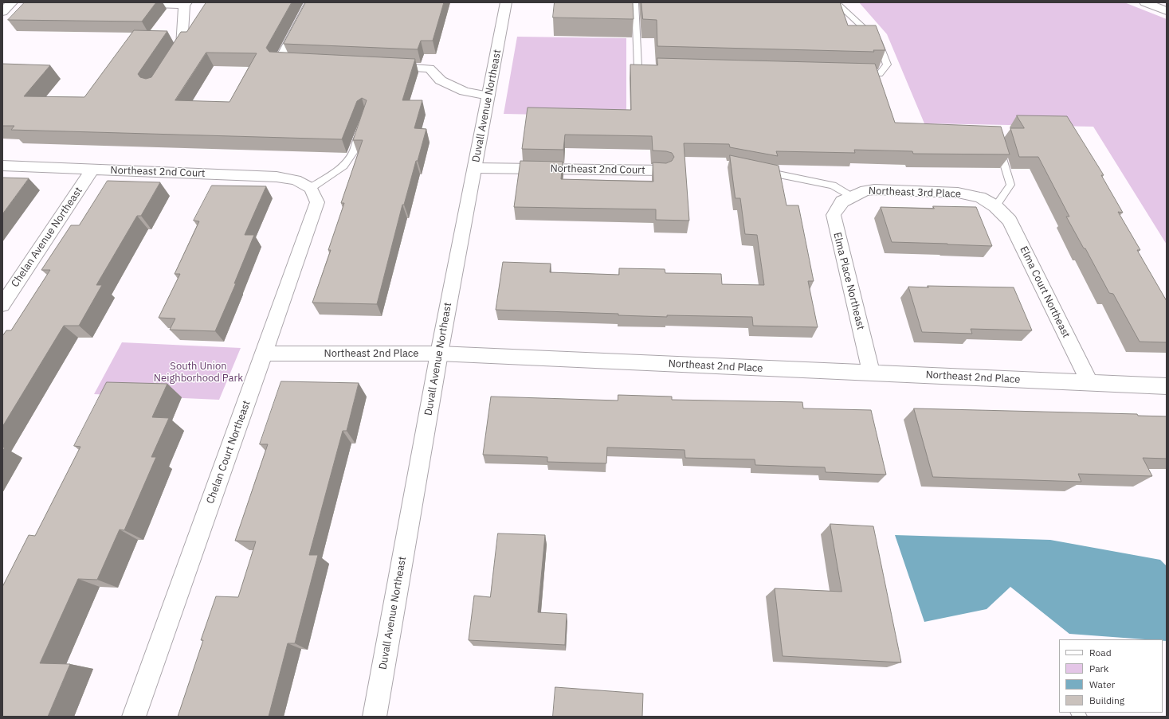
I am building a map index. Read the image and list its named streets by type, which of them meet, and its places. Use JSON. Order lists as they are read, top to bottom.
{
  "streets": {
    "street": [
      "Duvall Avenue Northeast",
      "Northeast 2nd Court",
      "Northeast 3rd Place",
      "Chelan Avenue Northeast",
      "Elma Place Northeast",
      "Elma Court Northeast",
      "Northeast 2nd Place",
      "Chelan Court Northeast"
    ]
  },
  "crossings": [
    ["Duvall Avenue Northeast", "Northeast 2nd Court"],
    ["Duvall Avenue Northeast", "Northeast 2nd Place"],
    ["Northeast 2nd Court", "Chelan Avenue Northeast"],
    ["Northeast 2nd Court", "Chelan Court Northeast"],
    ["Northeast 3rd Place", "Elma Place Northeast"],
    ["Northeast 3rd Place", "Elma Court Northeast"],
    ["Elma Place Northeast", "Northeast 2nd Place"],
    ["Elma Court Northeast", "Northeast 2nd Place"],
    ["Northeast 2nd Place", "Chelan Court Northeast"]
  ],
  "parks": ["South Union Neighborhood Park"],
  "legend": [
    "Road",
    "Park",
    "Water",
    "Building"
  ]
}
